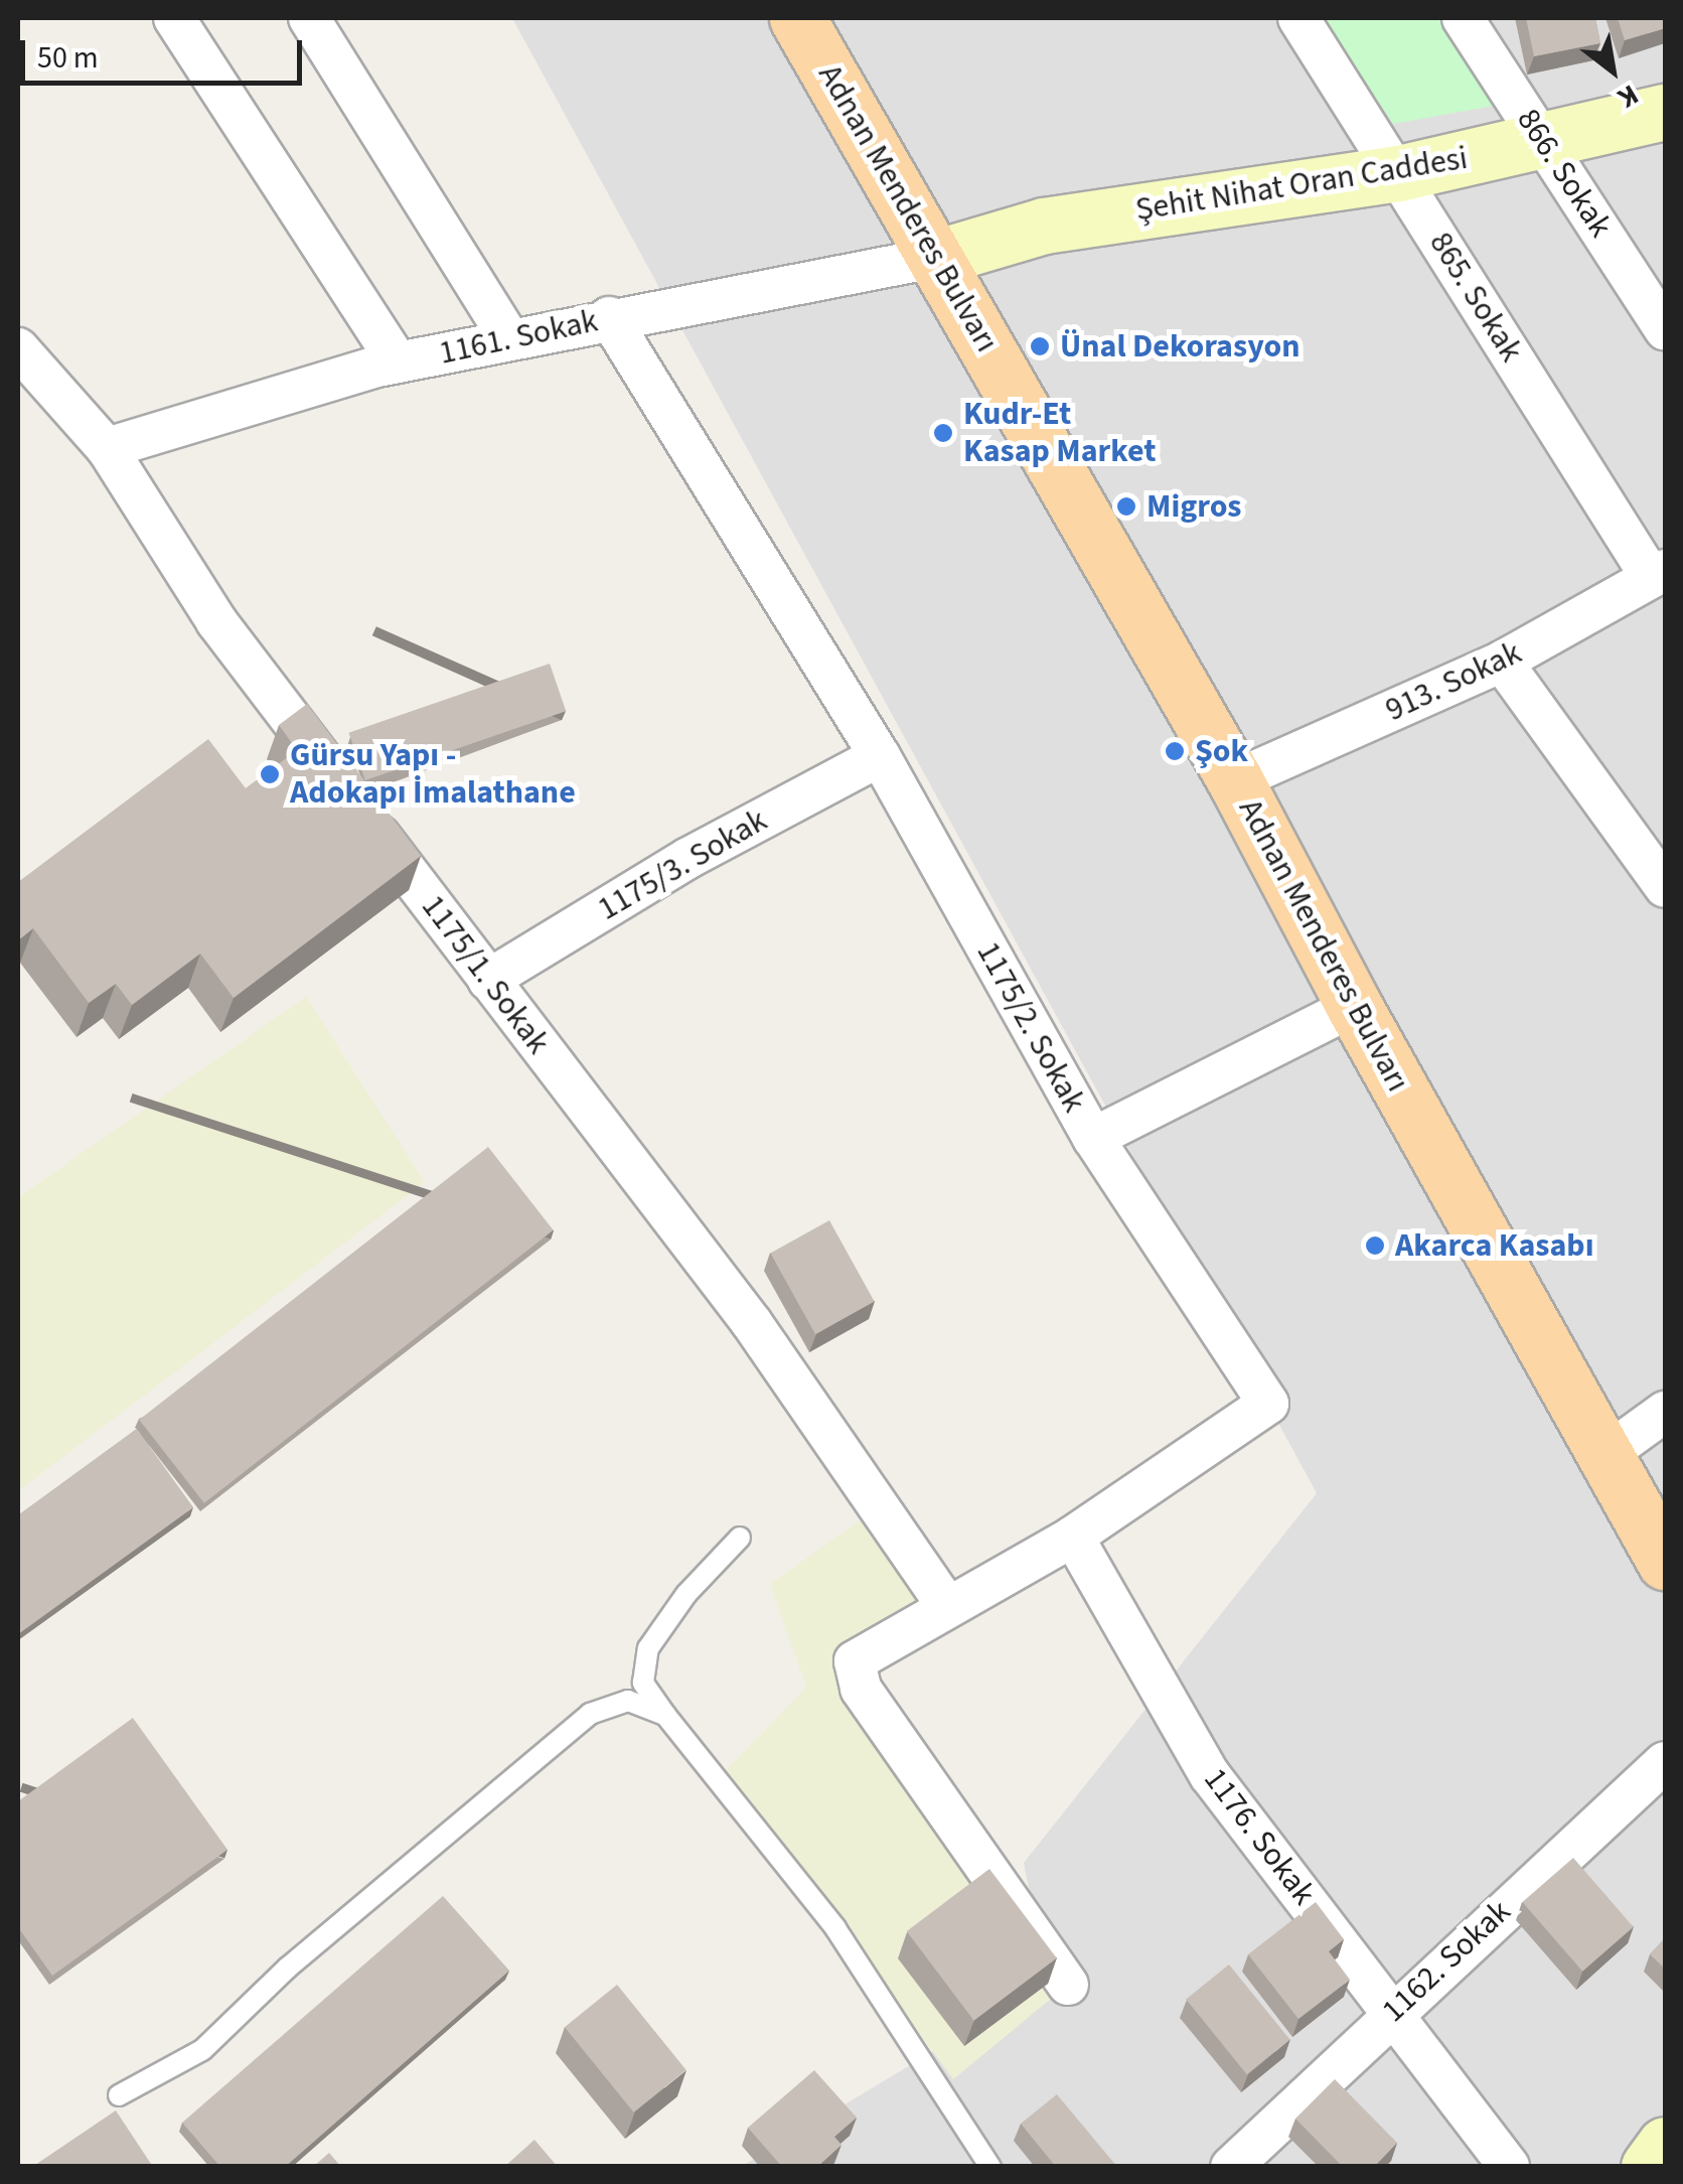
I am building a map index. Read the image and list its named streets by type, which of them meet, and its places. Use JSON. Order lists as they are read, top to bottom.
{
  "streets": {
    "main road": ["Adnan Menderes Bulvarı"],
    "street": [
      "866. Sokak",
      "Şehit Nihat Oran Caddesi",
      "865. Sokak",
      "1161. Sokak",
      "913. Sokak",
      "1175/3. Sokak",
      "1175/1. Sokak",
      "1175/2. Sokak",
      "1176. Sokak",
      "1162. Sokak"
    ]
  },
  "crossings": [
    ["866. Sokak", "Şehit Nihat Oran Caddesi"],
    ["Şehit Nihat Oran Caddesi", "Adnan Menderes Bulvarı"],
    ["Şehit Nihat Oran Caddesi", "865. Sokak"],
    ["Şehit Nihat Oran Caddesi", "1161. Sokak"],
    ["Adnan Menderes Bulvarı", "1161. Sokak"],
    ["Adnan Menderes Bulvarı", "913. Sokak"],
    ["865. Sokak", "913. Sokak"],
    ["1161. Sokak", "1175/1. Sokak"],
    ["1161. Sokak", "1175/2. Sokak"],
    ["1175/3. Sokak", "1175/1. Sokak"],
    ["1175/3. Sokak", "1175/2. Sokak"],
    ["1175/1. Sokak", "1175/2. Sokak"],
    ["1175/2. Sokak", "1176. Sokak"],
    ["1176. Sokak", "1162. Sokak"]
  ],
  "places": [
    "Ünal Dekorasyon",
    "Kudr-Et Kasap Market",
    "Migros",
    "Şok",
    "Gürsu Yapı - Adokapı İmalathane",
    "Akarca Kasabı"
  ],
  "scale_bar": "50 m",
  "north": "bottom right"
}
